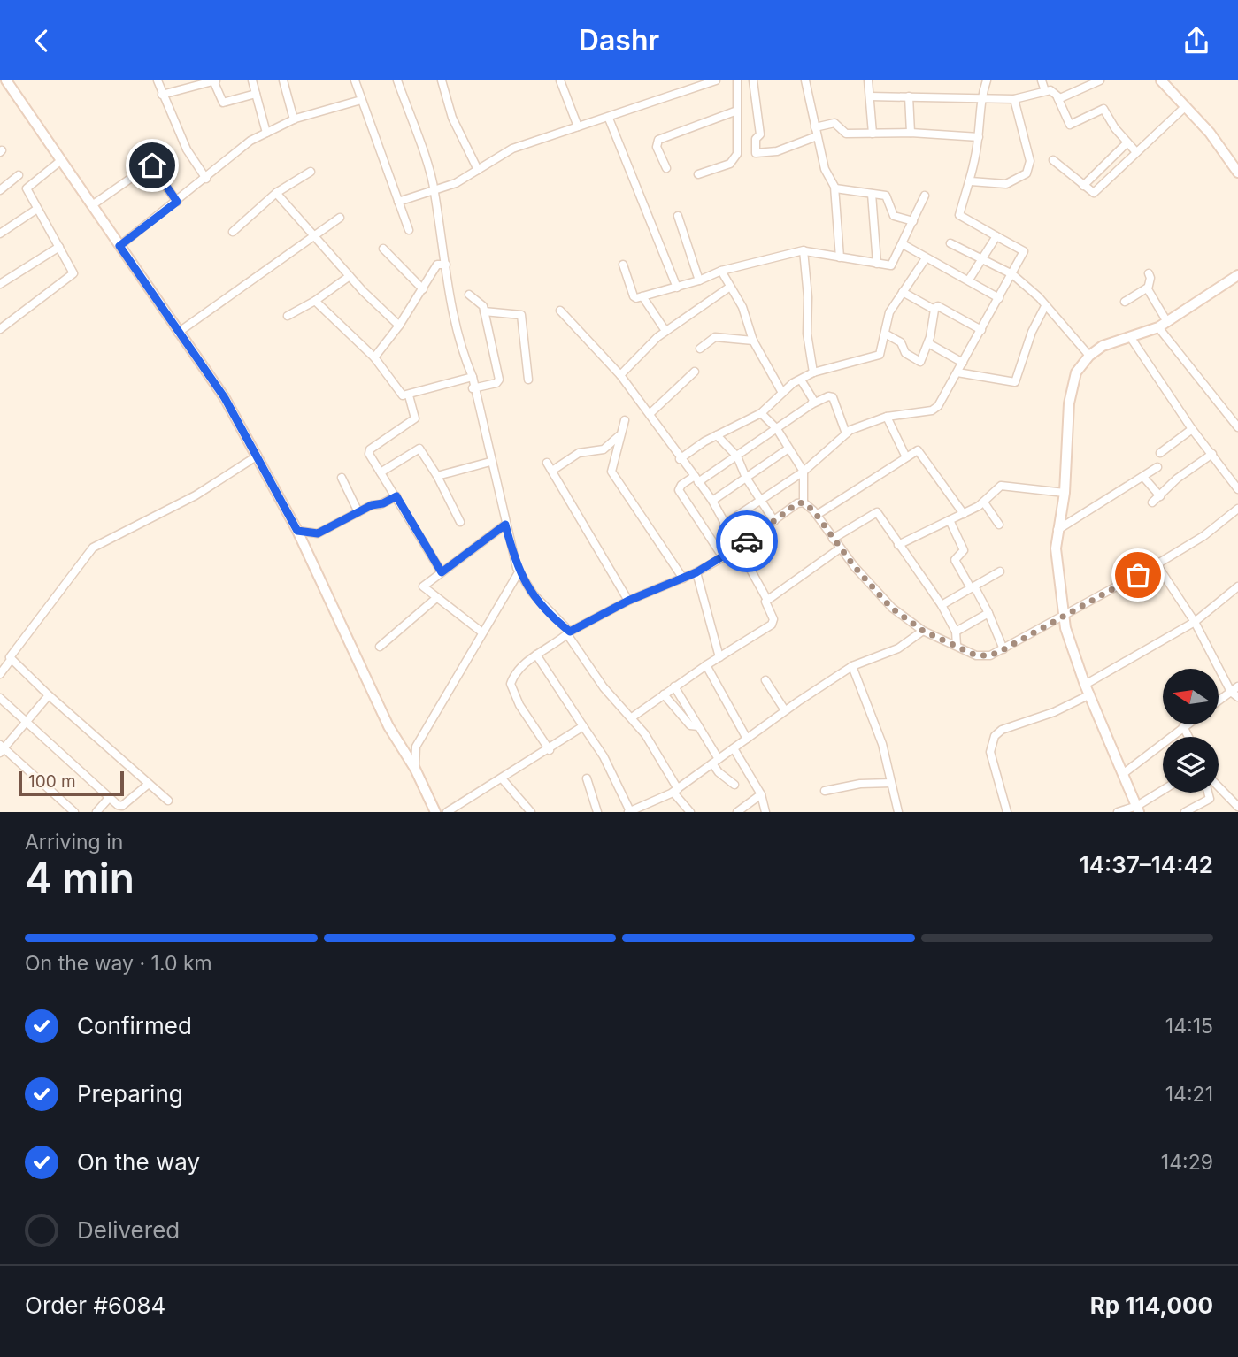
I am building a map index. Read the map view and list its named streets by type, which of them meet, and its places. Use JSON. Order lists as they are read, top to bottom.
{
  "scale_bar": "100 m",
  "north": "left",
  "page": {
    "header": "Dashr",
    "scale": "100 m",
    "heading": ["4 min", "Arriving in", "14:37–14:42"],
    "panel": ["Order #6084", "Rp 114,000"],
    "bar": "On the way · 1.0 km",
    "list": [
      ["Confirmed", "14:15"],
      ["Preparing", "14:21"],
      ["On the way", "14:29"],
      "Delivered"
    ]
  }
}
